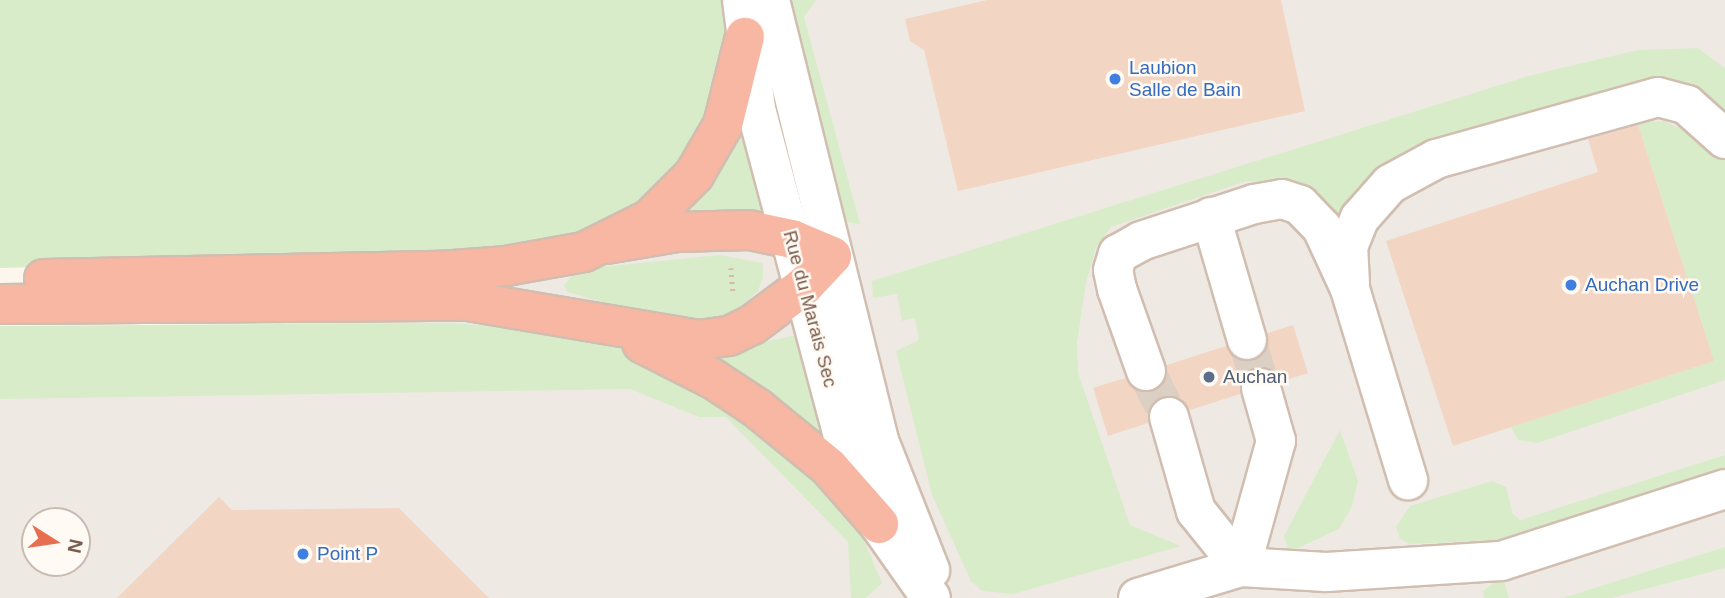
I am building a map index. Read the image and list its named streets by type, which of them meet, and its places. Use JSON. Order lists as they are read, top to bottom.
{
  "streets": {
    "street": ["Rue du Marais Sec"]
  },
  "places": [
    "Laubion Salle de Bain",
    "Auchan Drive",
    "Auchan",
    "Point P"
  ],
  "north": "right"
}
